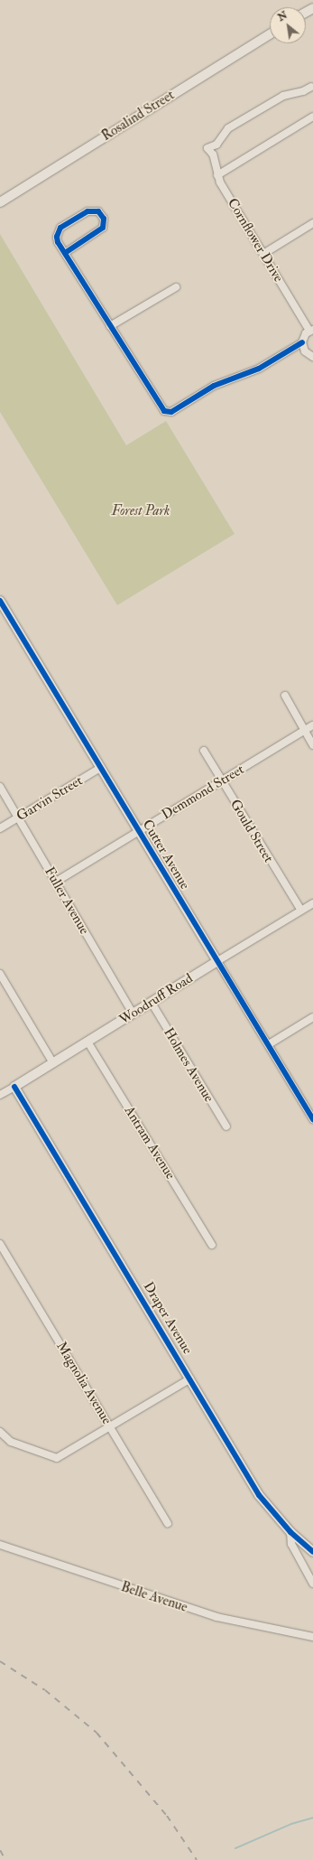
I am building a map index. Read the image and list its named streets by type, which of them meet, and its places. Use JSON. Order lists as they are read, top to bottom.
{
  "streets": {
    "street": [
      "Rosalind Street",
      "Cornflower Drive",
      "Demmond Street",
      "Garvin Street",
      "Gould Street",
      "Cutter Avenue",
      "Fuller Avenue",
      "Woodruff Road",
      "Holmes Avenue",
      "Antram Avenue",
      "Draper Avenue",
      "Magnolia Avenue",
      "Belle Avenue"
    ]
  },
  "crossings": [
    ["Demmond Street", "Gould Street"],
    ["Demmond Street", "Cutter Avenue"],
    ["Demmond Street", "Fuller Avenue"],
    ["Garvin Street", "Cutter Avenue"],
    ["Garvin Street", "Fuller Avenue"],
    ["Gould Street", "Woodruff Road"],
    ["Cutter Avenue", "Woodruff Road"],
    ["Fuller Avenue", "Woodruff Road"],
    ["Woodruff Road", "Holmes Avenue"],
    ["Woodruff Road", "Antram Avenue"],
    ["Woodruff Road", "Draper Avenue"]
  ],
  "parks": ["Forest Park"],
  "north": "top left"
}
